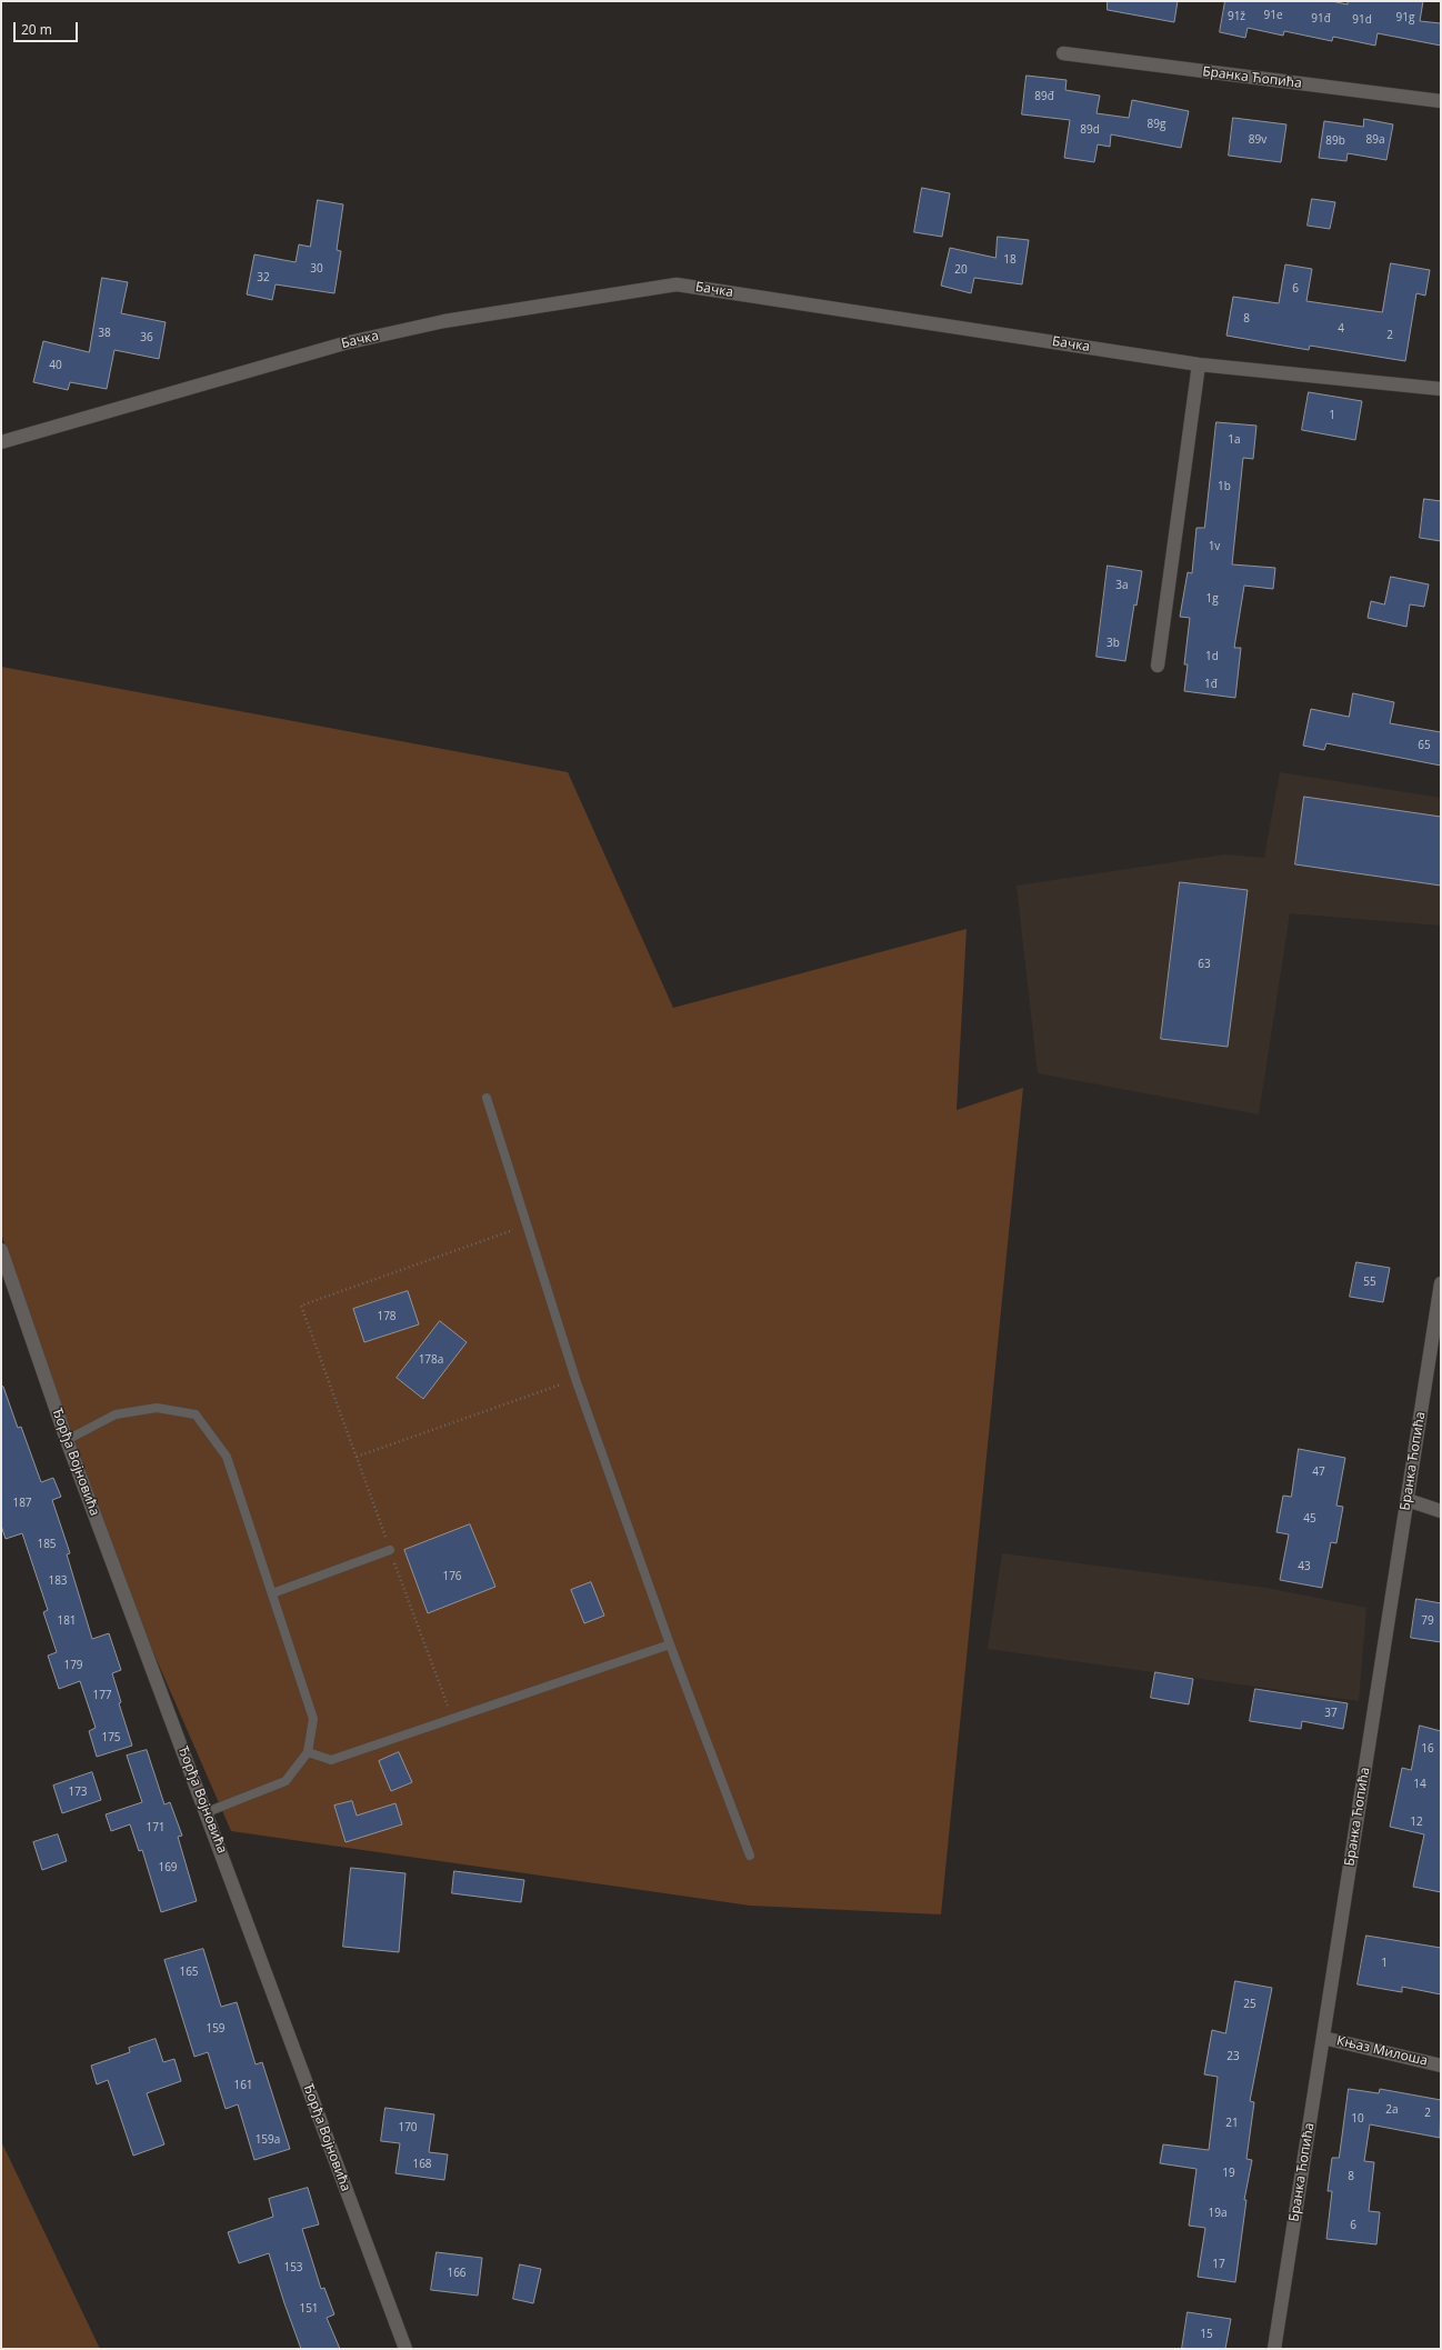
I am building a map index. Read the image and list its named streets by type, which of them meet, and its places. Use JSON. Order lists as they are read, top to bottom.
{
  "streets": {
    "street": [
      "Бранка Ћопића",
      "Бачка",
      "Ђорђа Војновића",
      "Књаз Милоша"
    ]
  },
  "crossings": [
    ["Бранка Ћопића", "Књаз Милоша"]
  ],
  "house_numbers": [
    "91e",
    "91ž",
    "91g",
    "91đ",
    "91d",
    "89đ",
    "89g",
    "89d",
    "89v",
    "89a",
    "89b",
    "18",
    "30",
    "20",
    "32",
    "6",
    "8",
    "4",
    "38",
    "2",
    "36",
    "40",
    "1",
    "1a",
    "1b",
    "1v",
    "3a",
    "1g",
    "3b",
    "1d",
    "1đ",
    "65",
    "63",
    "55",
    "178",
    "178a",
    "47",
    "187",
    "45",
    "185",
    "43",
    "176",
    "183",
    "181",
    "79",
    "179",
    "177",
    "37",
    "175",
    "16",
    "14",
    "173",
    "12",
    "171",
    "169",
    "1",
    "165",
    "25",
    "159",
    "23",
    "161",
    "2a",
    "2",
    "10",
    "21",
    "170",
    "159a",
    "168",
    "19",
    "8",
    "19a",
    "6",
    "17",
    "153",
    "166",
    "151",
    "15"
  ],
  "scale_bar": "20 m"
}
